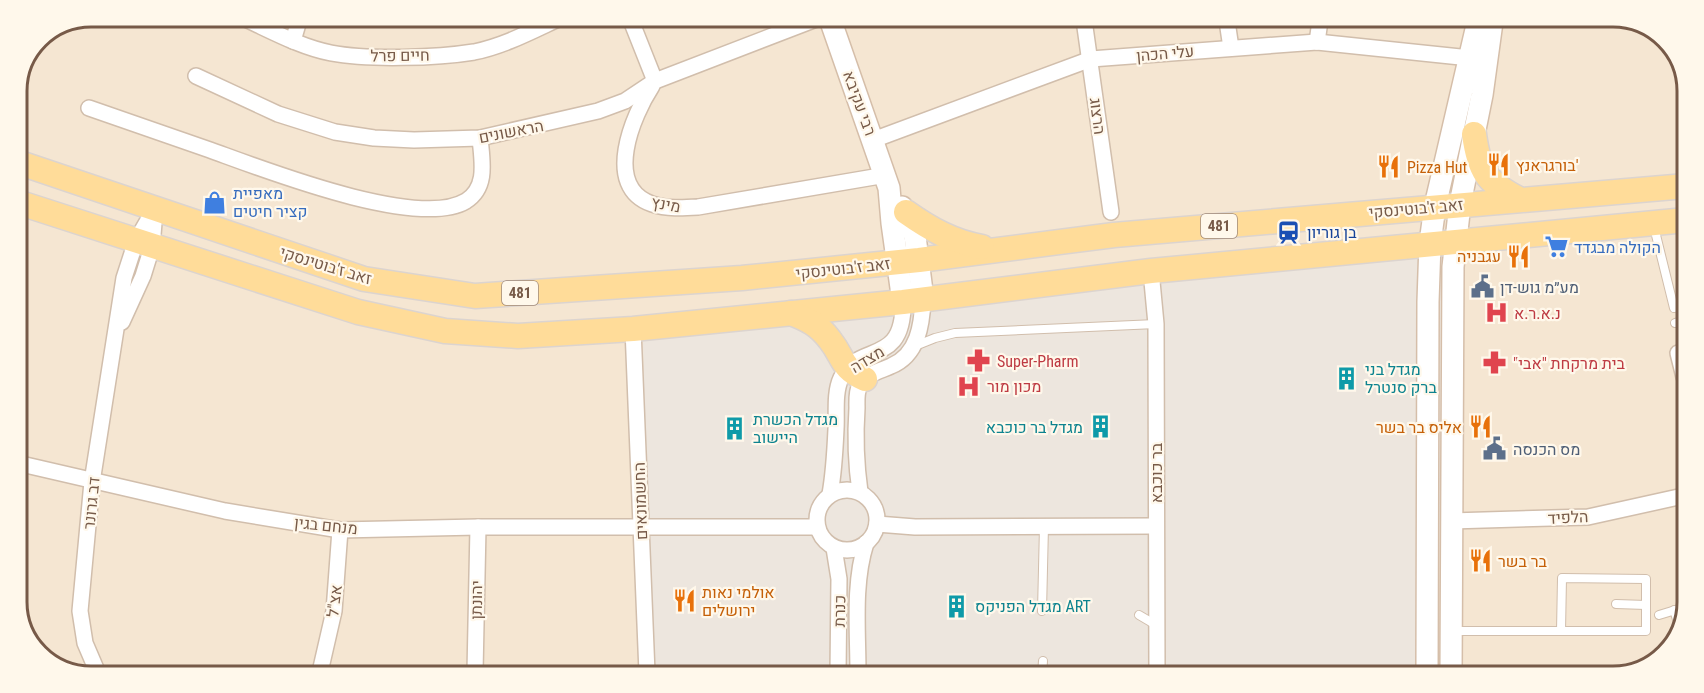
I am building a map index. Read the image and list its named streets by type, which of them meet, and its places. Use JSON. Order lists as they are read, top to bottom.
{
  "streets": {
    "main road": [
      "רבי עקיבא",
      "זאב ז'בוטינסקי",
      "481",
      "מצדה"
    ],
    "street": [
      "עלי הכהן",
      "חיים פרל",
      "הרצוג",
      "הראשונים",
      "מינץ",
      "בר כוכבא",
      "החשמונאים",
      "דב גרונר",
      "הלפיד",
      "מנחם בגין",
      "יהונתן",
      "אצ\"ל",
      "כנרת"
    ]
  },
  "crossings": [
    ["עלי הכהן", "רבי עקיבא"],
    ["עלי הכהן", "הרצוג"],
    ["רבי עקיבא", "מינץ"],
    ["רבי עקיבא", "זאב ז'בוטינסקי"],
    ["רבי עקיבא", "מצדה"],
    ["הראשונים", "מינץ"],
    ["זאב ז'בוטינסקי", "מצדה"],
    ["זאב ז'בוטינסקי", "בר כוכבא"],
    ["זאב ז'בוטינסקי", "החשמונאים"],
    ["זאב ז'בוטינסקי", "דב גרונר"],
    ["מצדה", "מנחם בגין"],
    ["מצדה", "כנרת"],
    ["החשמונאים", "מנחם בגין"],
    ["דב גרונר", "מנחם בגין"],
    ["מנחם בגין", "יהונתן"],
    ["מנחם בגין", "אצ\"ל"],
    ["מנחם בגין", "כנרת"]
  ],
  "places": {
    "restaurant": [
      "בורגראנץ'",
      "Pizza Hut",
      "עגבניה",
      "אליס בר בשר",
      "בר בשר",
      "אולמי נאות ירושלים"
    ],
    "shop": ["מאפיית קציר חיטים"],
    "station": ["בן גוריון"],
    "supermarket": ["הקולה מבגדד"],
    "public building": ["מע״מ גוש-דן", "מס הכנסה"],
    "hospital": ["נ.א.ר.א", "מכון מור"],
    "pharmacy": ["Super-Pharm", "\"בית מרקחת \"אבי"],
    "building": [
      "מגדל בני ברק סנטרל",
      "מגדל בר כוכבא",
      "מגדל הכשרת היישוב",
      "מגדל הפניקס ART"
    ]
  }
}
